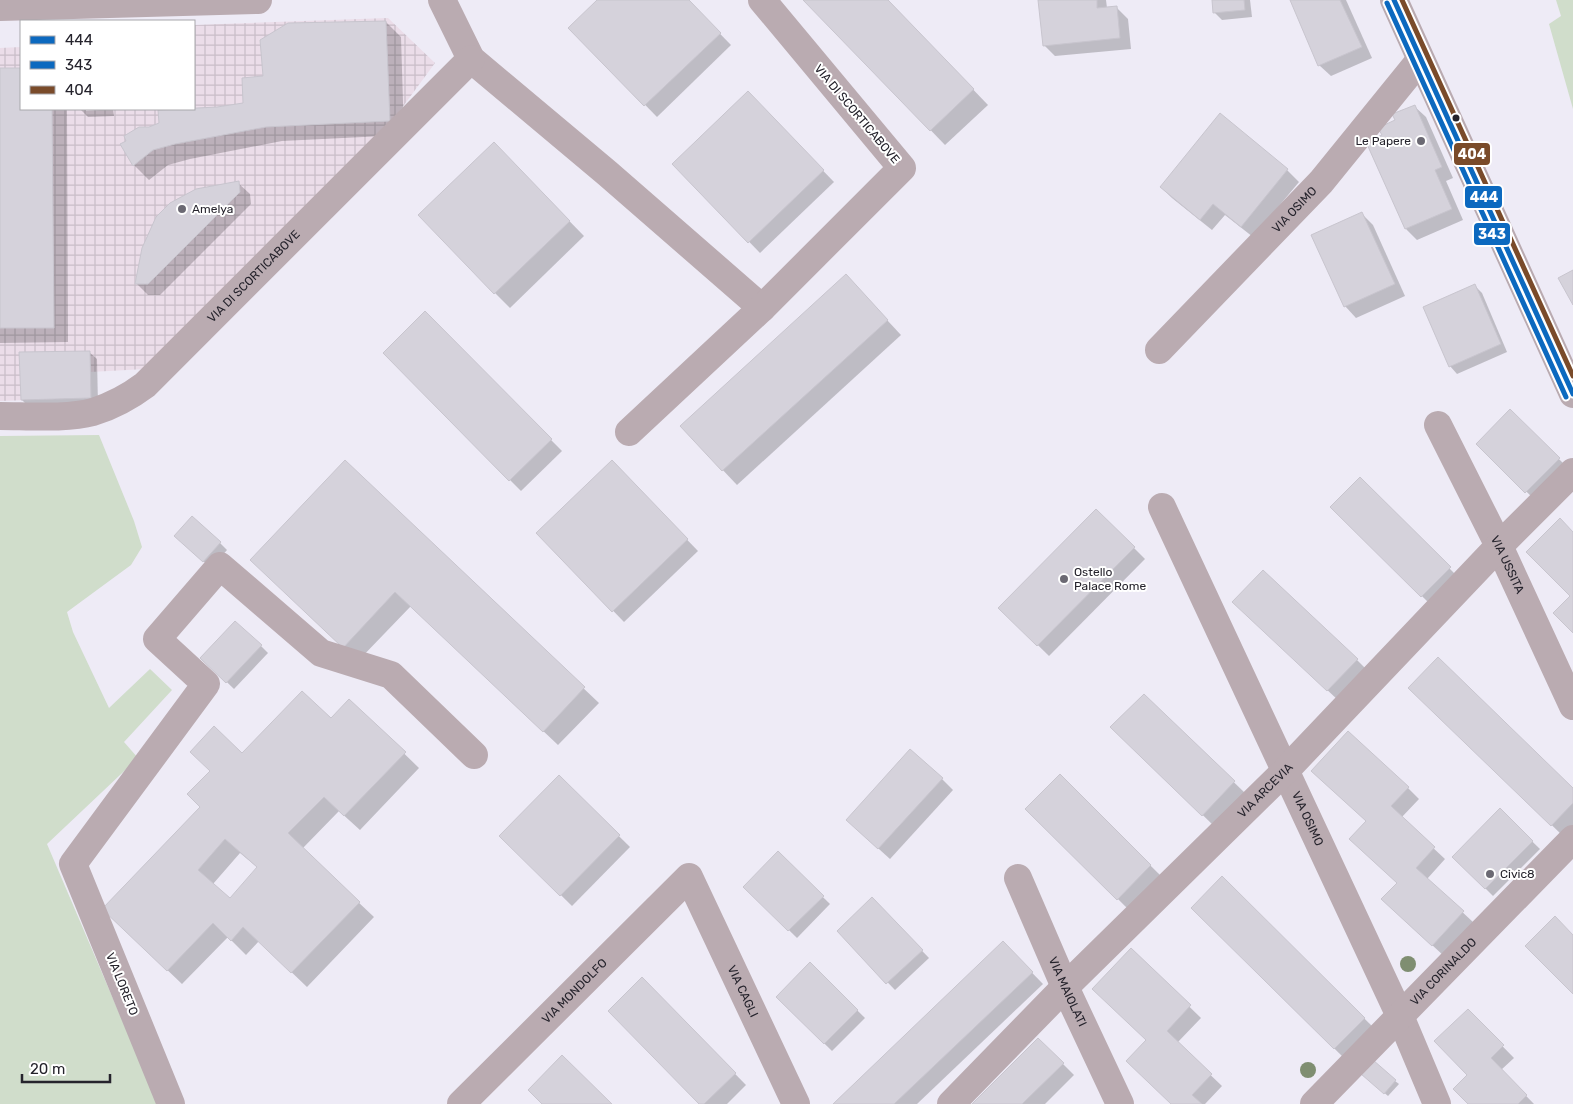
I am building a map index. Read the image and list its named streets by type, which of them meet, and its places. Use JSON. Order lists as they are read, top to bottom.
{
  "streets": {
    "street": [
      "VIA DI SCORTICABOVE",
      "VIA OSIMO",
      "VIA USSITA",
      "VIA ARCEVIA",
      "VIA CORINALDO",
      "VIA LORETO",
      "VIA MONDOLFO",
      "VIA CAGLI",
      "VIA MAIOLATI"
    ]
  },
  "crossings": [
    ["VIA OSIMO", "VIA ARCEVIA"],
    ["VIA OSIMO", "VIA CORINALDO"],
    ["VIA USSITA", "VIA ARCEVIA"],
    ["VIA ARCEVIA", "VIA MAIOLATI"],
    ["VIA MONDOLFO", "VIA CAGLI"]
  ],
  "places": [
    "Le Papere",
    "Amelya",
    "Ostello Palace Rome",
    "Civic8"
  ],
  "lines": ["transit line 444", "transit line 404", "transit line 343"],
  "legend": ["444", "343", "404"],
  "scale_bar": "20 m"
}
